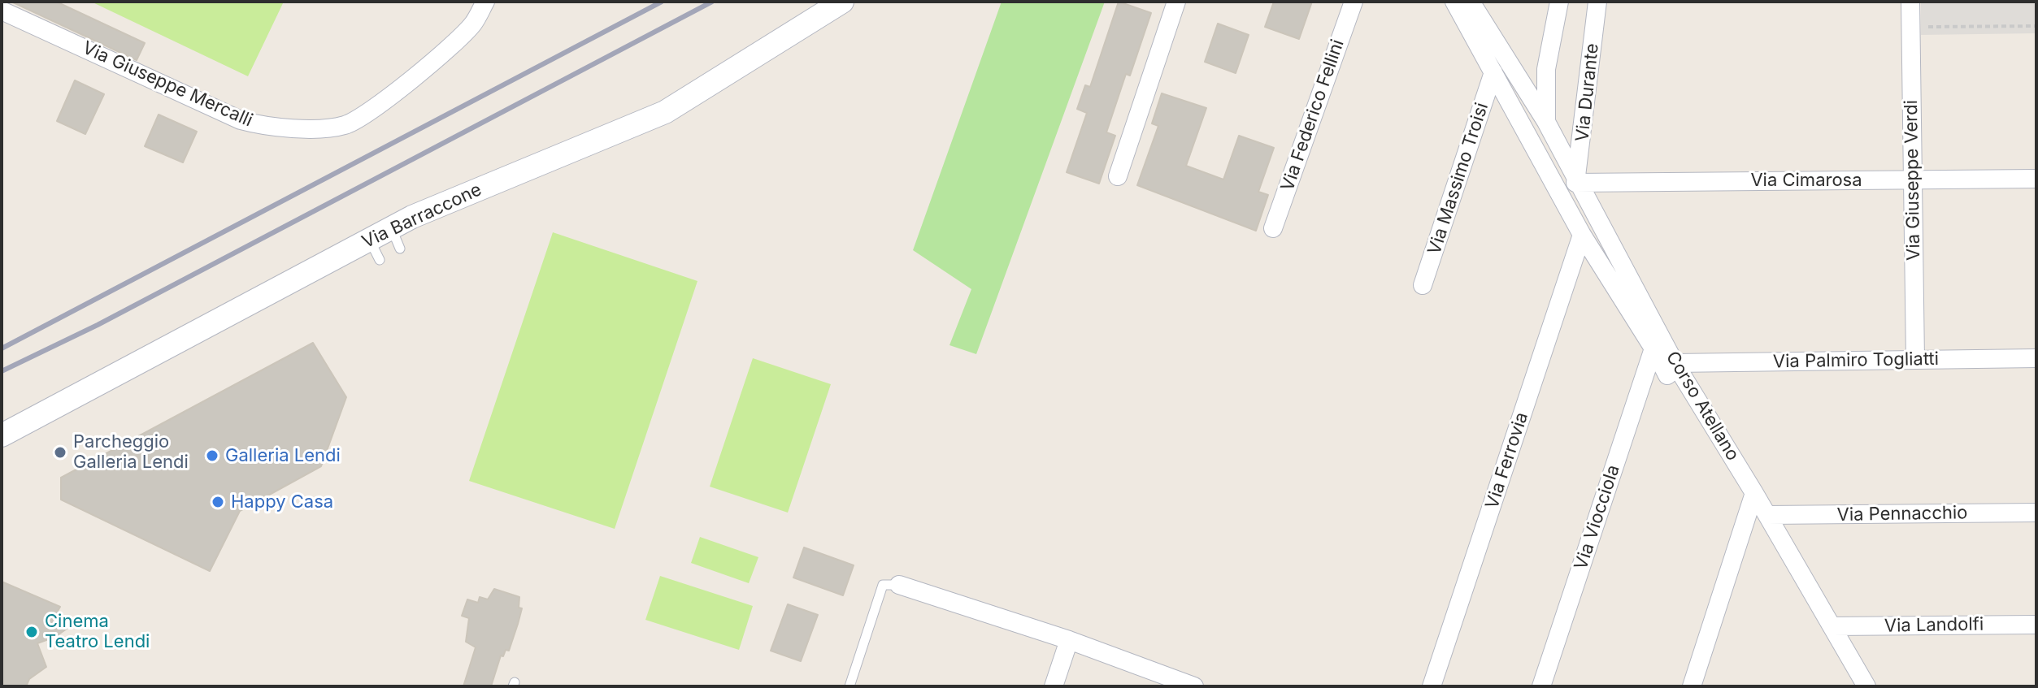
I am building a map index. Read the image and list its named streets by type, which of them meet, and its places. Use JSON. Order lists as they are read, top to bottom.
{
  "streets": {
    "street": [
      "Via Giuseppe Mercalli",
      "Via Durante",
      "Via Federico Fellini",
      "Via Massimo Troisi",
      "Via Cimarosa",
      "Via Giuseppe Verdi",
      "Via Barraccone",
      "Via Palmiro Togliatti",
      "Corso Atellano",
      "Via Ferrovia",
      "Via Pennacchio",
      "Via Viocciola",
      "Via Landolfi"
    ]
  },
  "crossings": [
    ["Via Durante", "Via Cimarosa"],
    ["Via Durante", "Corso Atellano"],
    ["Via Cimarosa", "Via Giuseppe Verdi"],
    ["Via Cimarosa", "Corso Atellano"],
    ["Via Giuseppe Verdi", "Via Palmiro Togliatti"],
    ["Via Palmiro Togliatti", "Corso Atellano"],
    ["Via Palmiro Togliatti", "Via Viocciola"],
    ["Corso Atellano", "Via Pennacchio"],
    ["Corso Atellano", "Via Landolfi"]
  ],
  "places": [
    "Parcheggio Galleria Lendi",
    "Galleria Lendi",
    "Happy Casa",
    "Cinema Teatro Lendi"
  ]
}
